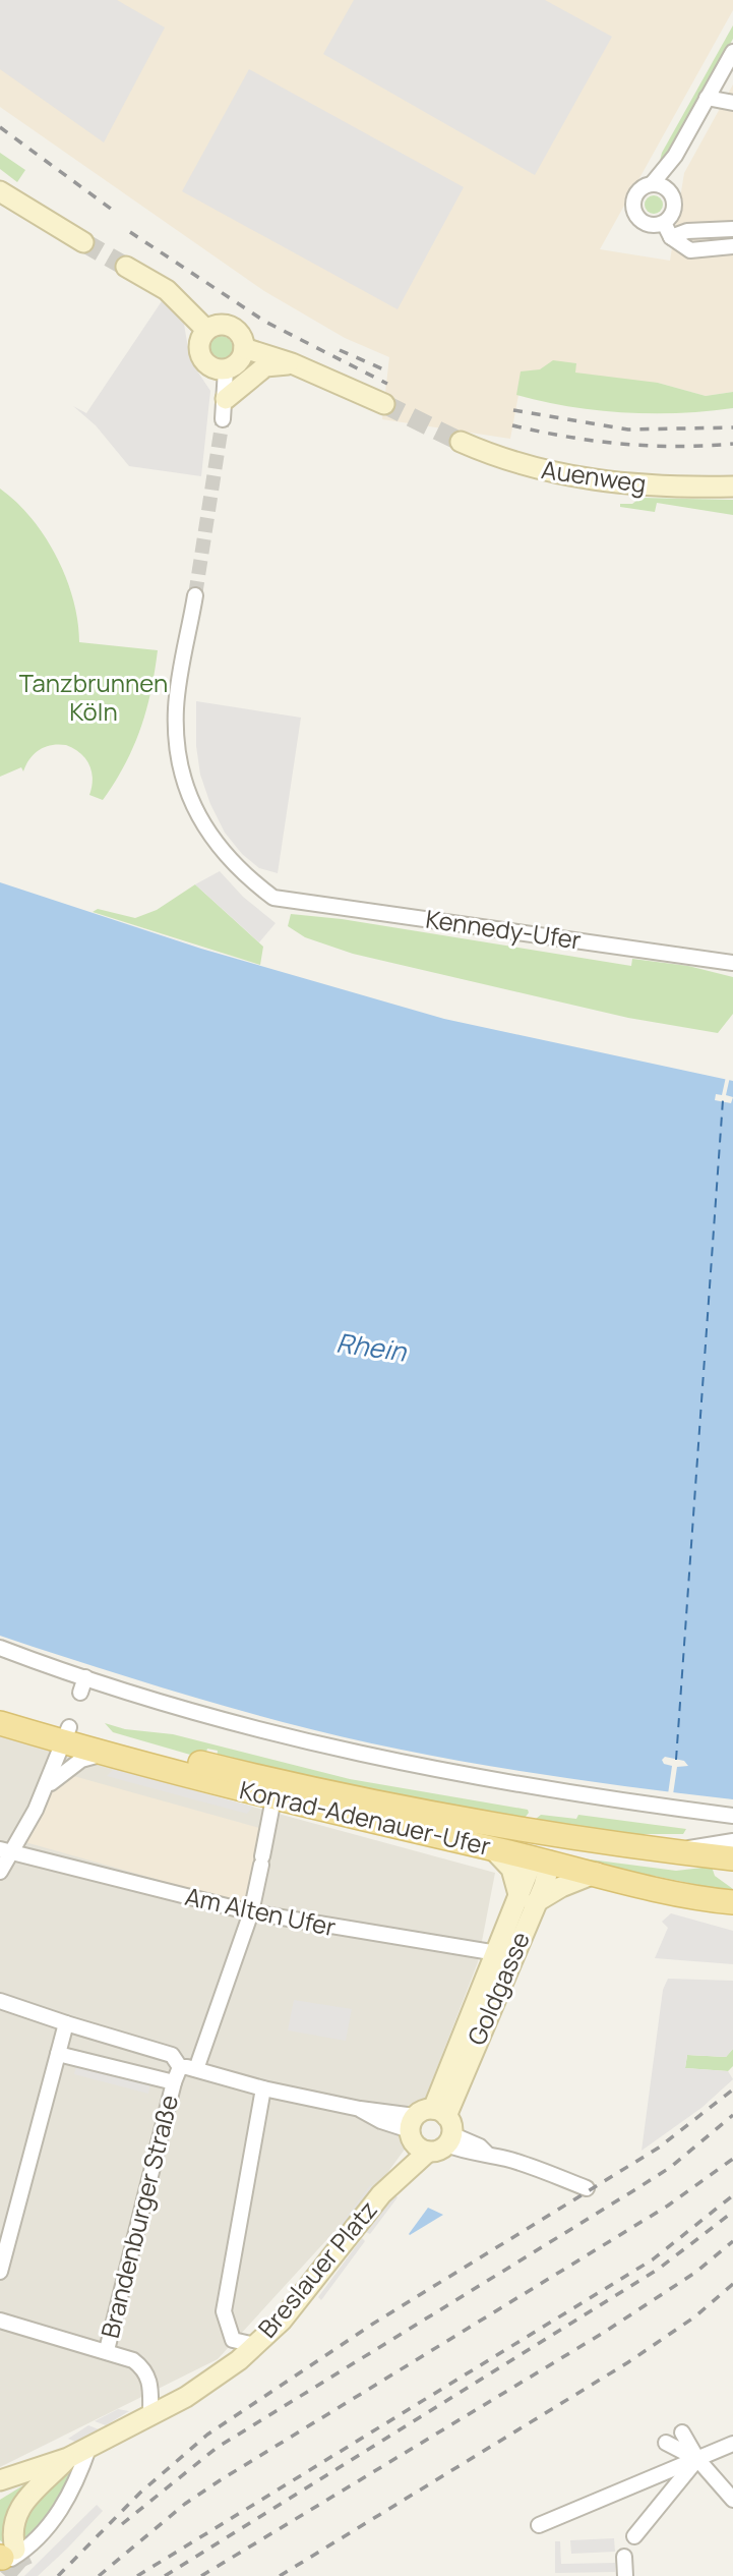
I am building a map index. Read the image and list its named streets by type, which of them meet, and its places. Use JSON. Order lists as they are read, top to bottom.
{
  "streets": {
    "main road": [
      "Auenweg",
      "Konrad-Adenauer-Ufer",
      "Goldgasse",
      "Breslauer Platz"
    ],
    "street": ["Kennedy-Ufer", "Am Alten Ufer", "Brandenburger Straße"]
  },
  "crossings": [
    ["Konrad-Adenauer-Ufer", "Goldgasse"],
    ["Am Alten Ufer", "Goldgasse"],
    ["Goldgasse", "Breslauer Platz"]
  ],
  "water": ["Rhein"],
  "parks": ["Tanzbrunnen Köln"]
}
